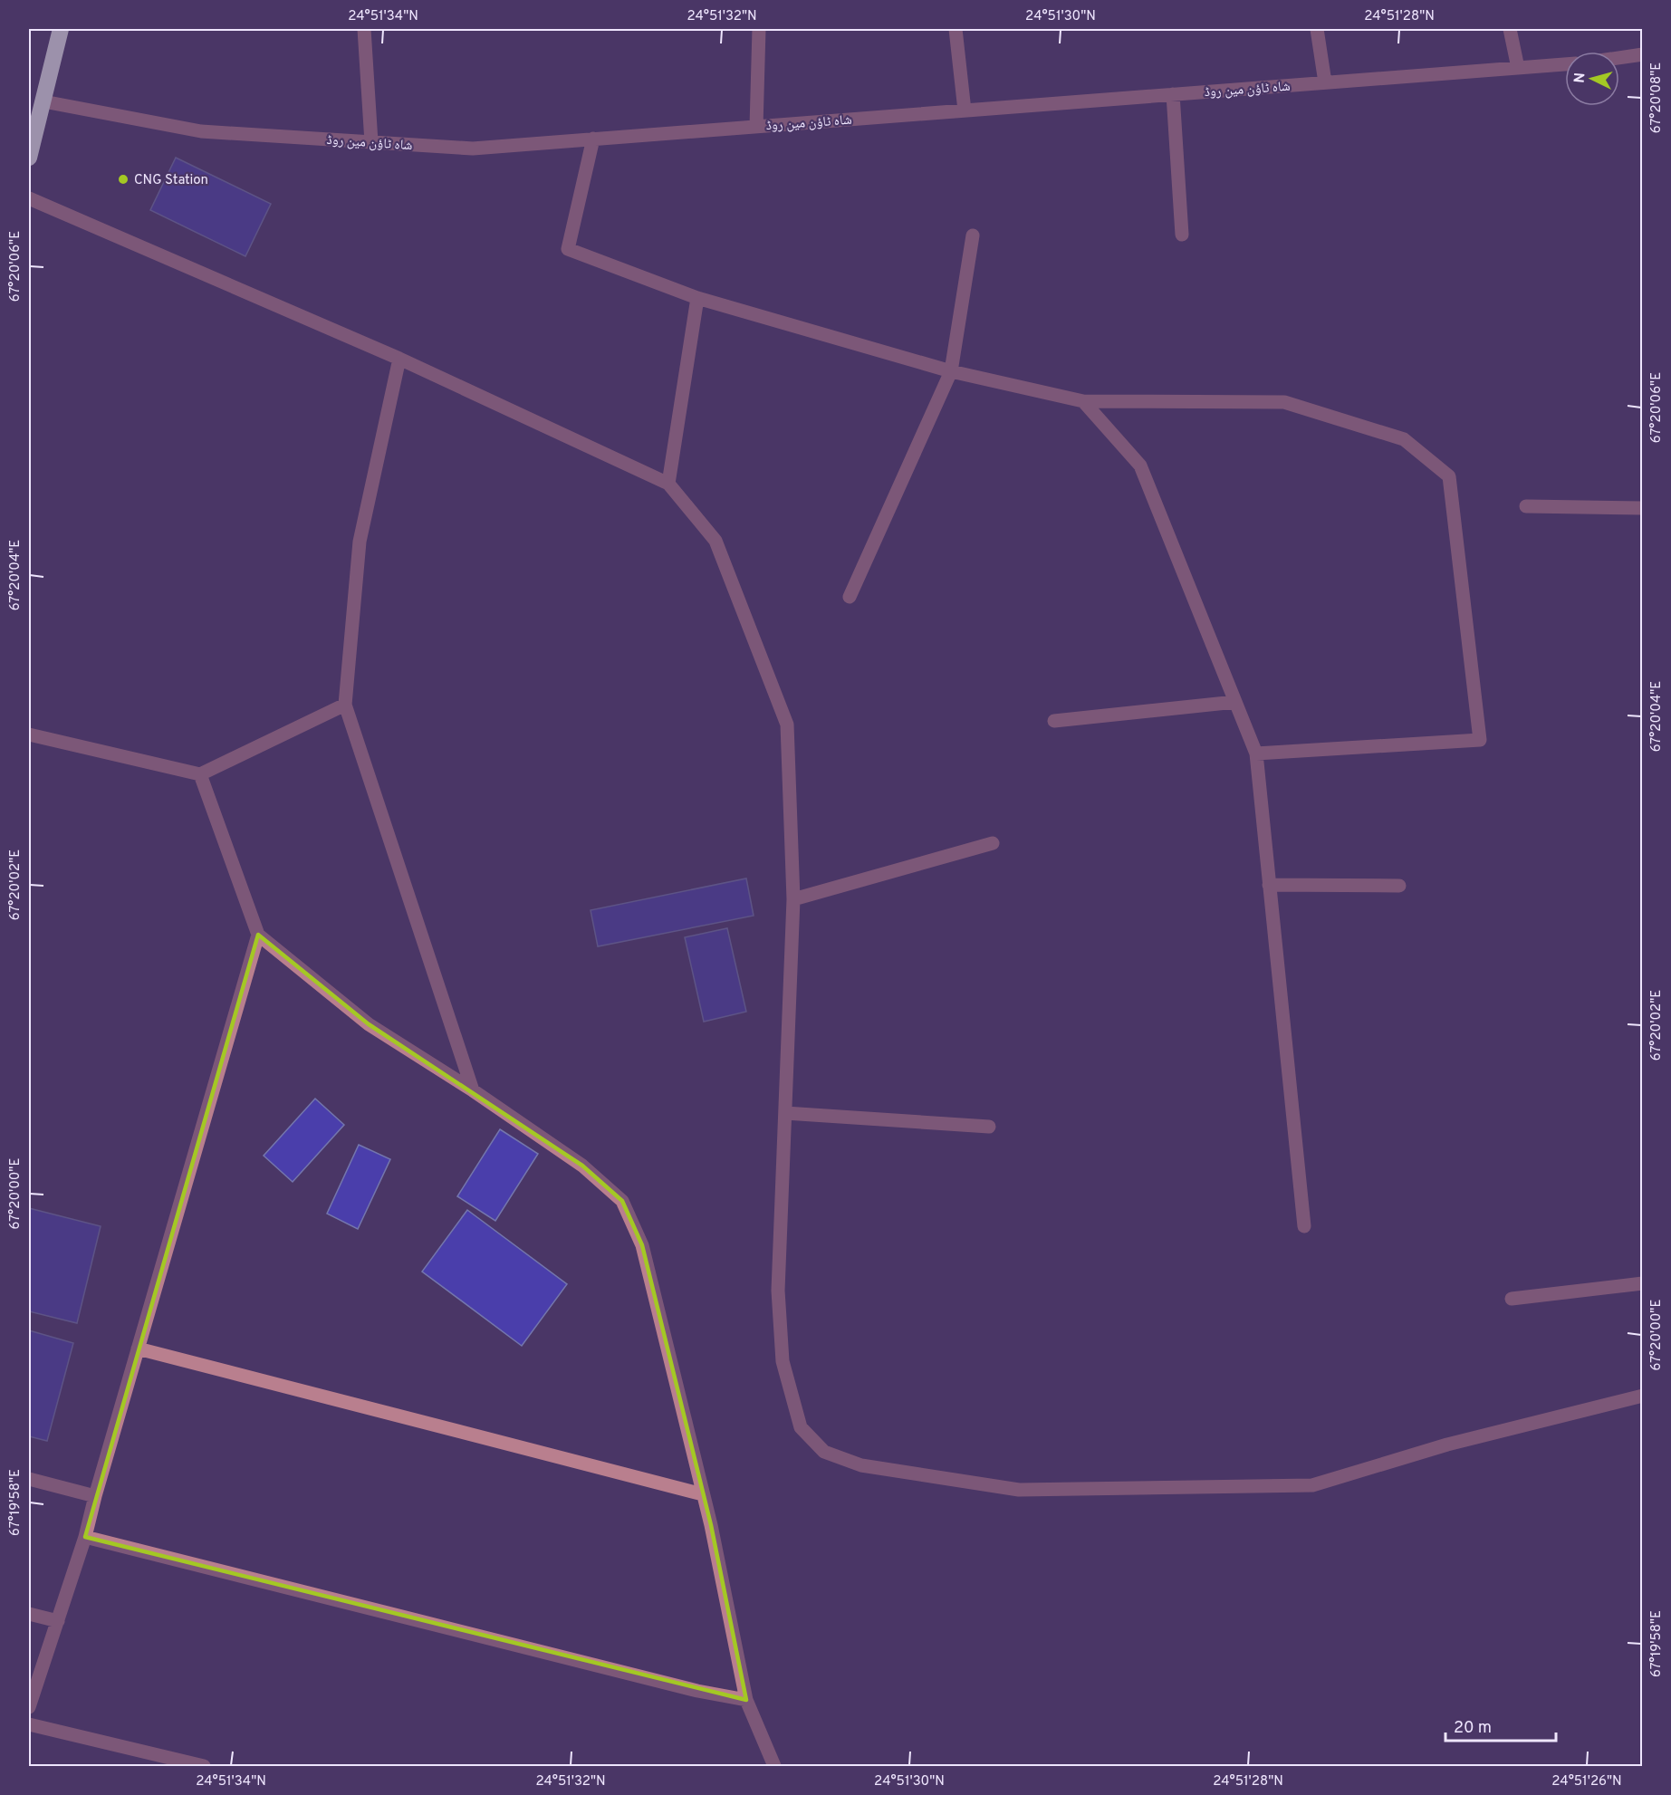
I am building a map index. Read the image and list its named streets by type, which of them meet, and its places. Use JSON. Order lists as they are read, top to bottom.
{
  "streets": {
    "street": ["شاہ ٹاؤن مین روڈ"]
  },
  "places": ["CNG Station"],
  "scale_bar": "20 m",
  "north": "left",
  "coordinates": [
    "24°51'34\"N",
    "24°51'32\"N",
    "24°51'30\"N",
    "24°51'28\"N",
    "67°20'08\"E",
    "67°20'06\"E",
    "67°20'04\"E",
    "67°20'02\"E",
    "67°20'00\"E",
    "67°19'58\"E",
    "24°51'26\"N"
  ]
}
